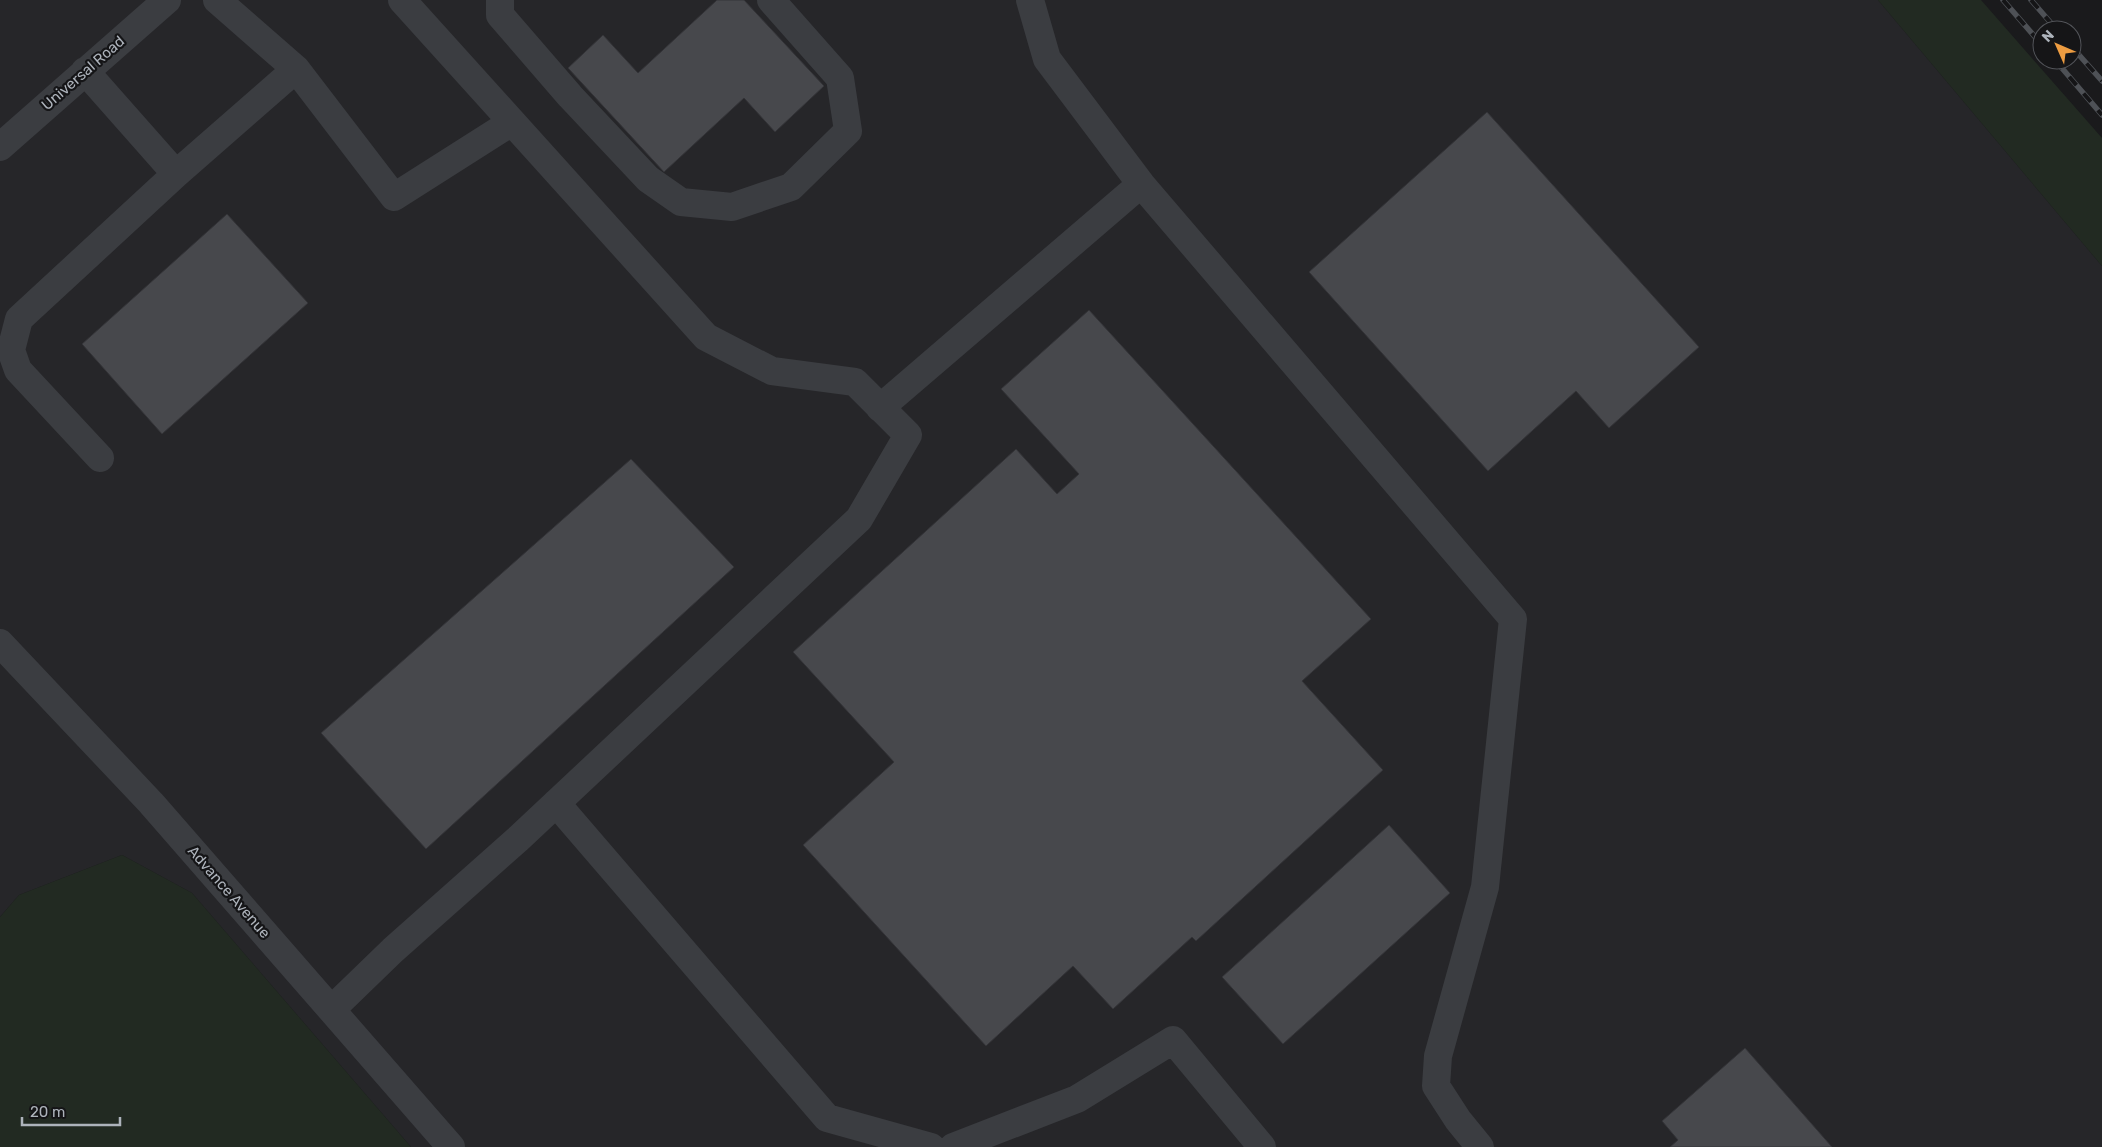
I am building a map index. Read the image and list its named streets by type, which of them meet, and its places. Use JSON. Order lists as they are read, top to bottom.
{
  "streets": {
    "street": ["Universal Road", "Advance Avenue"]
  },
  "scale_bar": "20 m",
  "north": "top left"
}
